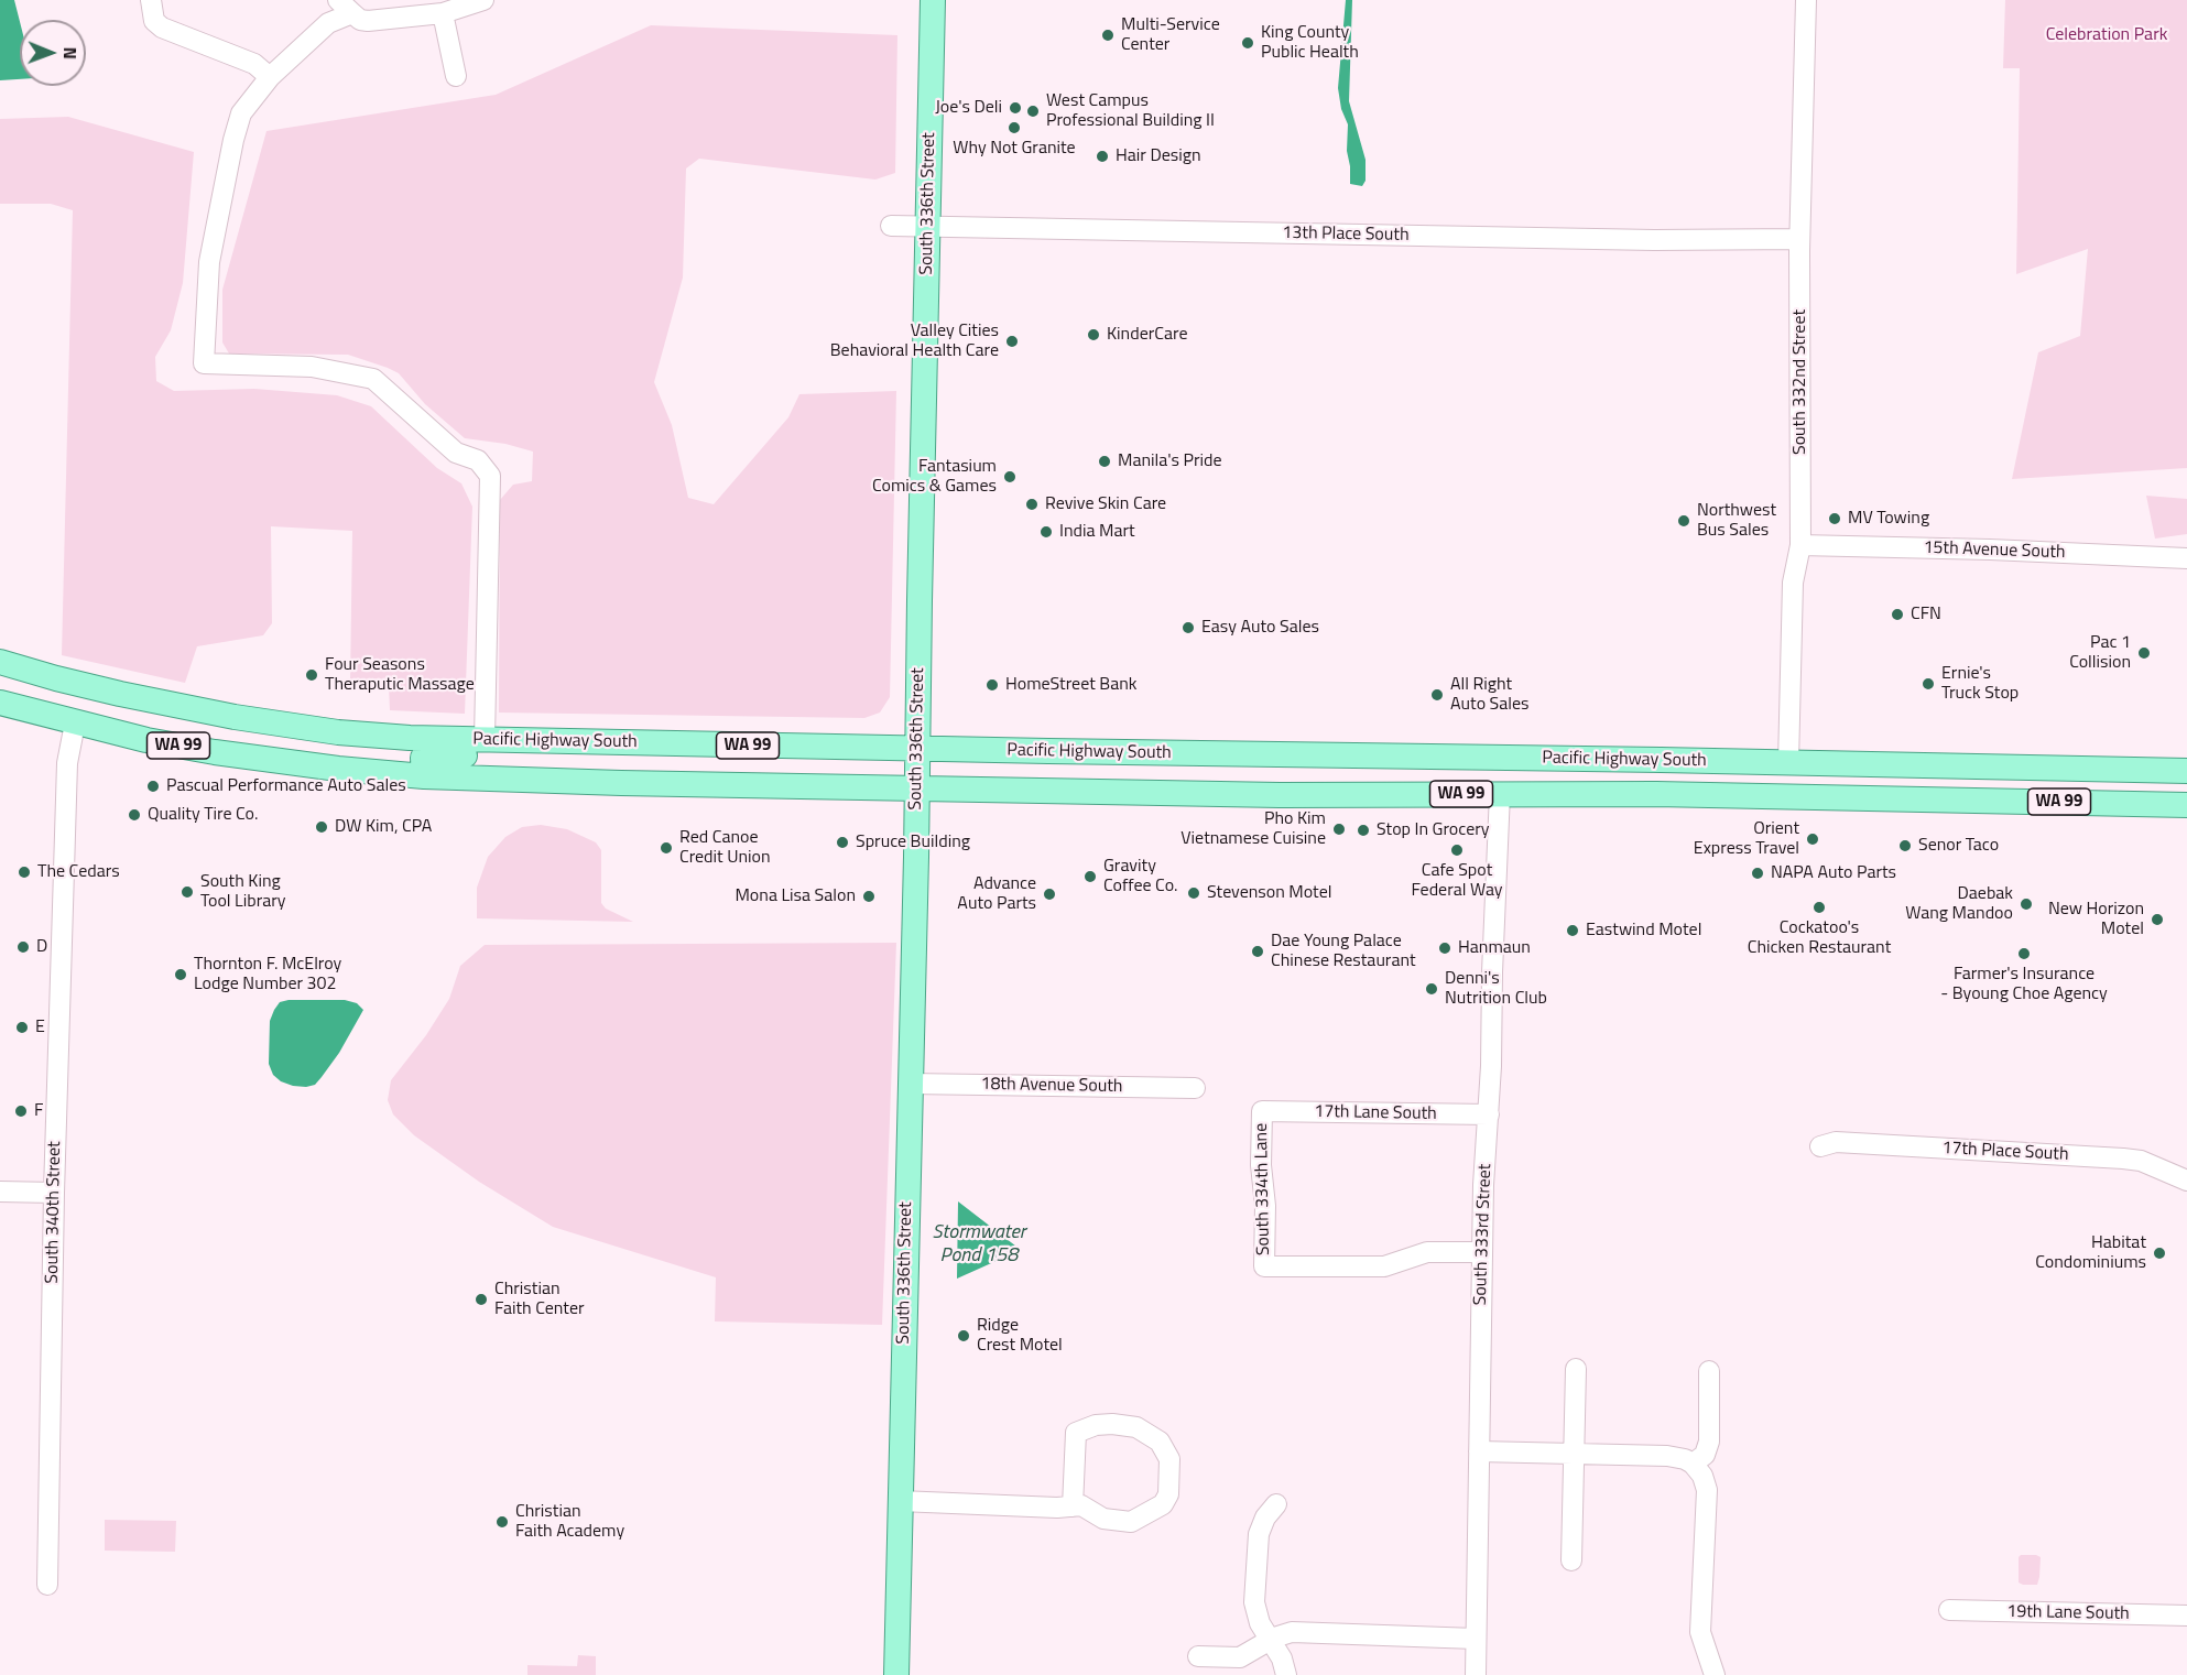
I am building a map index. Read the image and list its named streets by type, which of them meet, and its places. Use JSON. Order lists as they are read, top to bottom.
{
  "streets": {
    "main road": ["South 336th Street", "Pacific Highway South", "WA 99"],
    "street": [
      "13th Place South",
      "South 332nd Street",
      "15th Avenue South",
      "18th Avenue South",
      "17th Lane South",
      "17th Place South",
      "South 334th Lane",
      "South 340th Street",
      "South 333rd Street",
      "19th Lane South"
    ]
  },
  "crossings": [
    ["South 336th Street", "13th Place South"],
    ["South 336th Street", "Pacific Highway South"],
    ["South 336th Street", "18th Avenue South"],
    ["13th Place South", "South 332nd Street"],
    ["South 332nd Street", "15th Avenue South"],
    ["South 332nd Street", "Pacific Highway South"],
    ["Pacific Highway South", "South 340th Street"],
    ["Pacific Highway South", "South 333rd Street"],
    ["17th Lane South", "South 334th Lane"],
    ["17th Lane South", "South 333rd Street"],
    ["South 334th Lane", "South 333rd Street"]
  ],
  "water": ["Stormwater Pond 158"],
  "parks": ["Celebration Park"],
  "places": [
    "Multi-Service Center",
    "King County Public Health",
    "Joe's Deli",
    "West Campus Professional Building II",
    "Why Not Granite",
    "Hair Design",
    "KinderCare",
    "Valley Cities Behavioral Health Care",
    "Manila's Pride",
    "Fantasium Comics & Games",
    "Revive Skin Care",
    "MV Towing",
    "Northwest Bus Sales",
    "India Mart",
    "CFN",
    "Easy Auto Sales",
    "Pac 1 Collision",
    "Four Seasons Theraputic Massage",
    "Ernie's Truck Stop",
    "HomeStreet Bank",
    "All Right Auto Sales",
    "Pascual Performance Auto Sales",
    "Quality Tire Co.",
    "DW Kim, CPA",
    "Pho Kim Vietnamese Cuisine",
    "Stop In Grocery",
    "Orient Express Travel",
    "Spruce Building",
    "Senor Taco",
    "Red Canoe Credit Union",
    "Cafe Spot Federal Way",
    "The Cedars",
    "NAPA Auto Parts",
    "Gravity Coffee Co.",
    "South King Tool Library",
    "Stevenson Motel",
    "Advance Auto Parts",
    "Mona Lisa Salon",
    "Daebak Wang Mandoo",
    "Cockatoo's Chicken Restaurant",
    "New Horizon Motel",
    "Eastwind Motel",
    "D",
    "Hanmaun",
    "Dae Young Palace Chinese Restaurant",
    "Farmer's Insurance - Byoung Choe Agency",
    "Thornton F. McElroy Lodge Number 302",
    "Denni's Nutrition Club",
    "E",
    "F",
    "Habitat Condominiums",
    "Christian Faith Center",
    "Ridge Crest Motel",
    "Christian Faith Academy"
  ],
  "north": "right"
}
